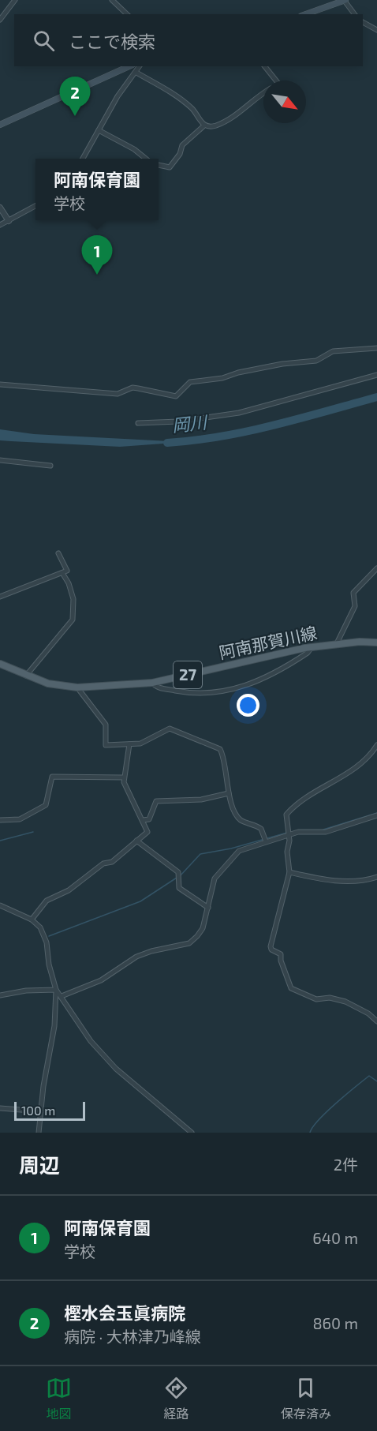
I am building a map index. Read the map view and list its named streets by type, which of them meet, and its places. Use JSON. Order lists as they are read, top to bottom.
{
  "streets": {
    "main road": ["阿南那賀川線", "27"]
  },
  "water": ["岡川"],
  "scale_bar": "100 m",
  "north": "bottom right",
  "page": {
    "search": "ここで検索",
    "pins": ["2", "1"],
    "popup": ["阿南保育園", "学校"],
    "scale": "100 m",
    "heading": ["周辺", "2件"],
    "list": [
      {
        "mark": "1",
        "name": "阿南保育園",
        "note": "学校",
        "value": "640 m"
      },
      {
        "mark": "2",
        "name": "樫水会玉眞病院",
        "note": "病院 · 大林津乃峰線",
        "value": "860 m"
      }
    ],
    "nav": ["地図", "経路", "保存済み"]
  }
}
